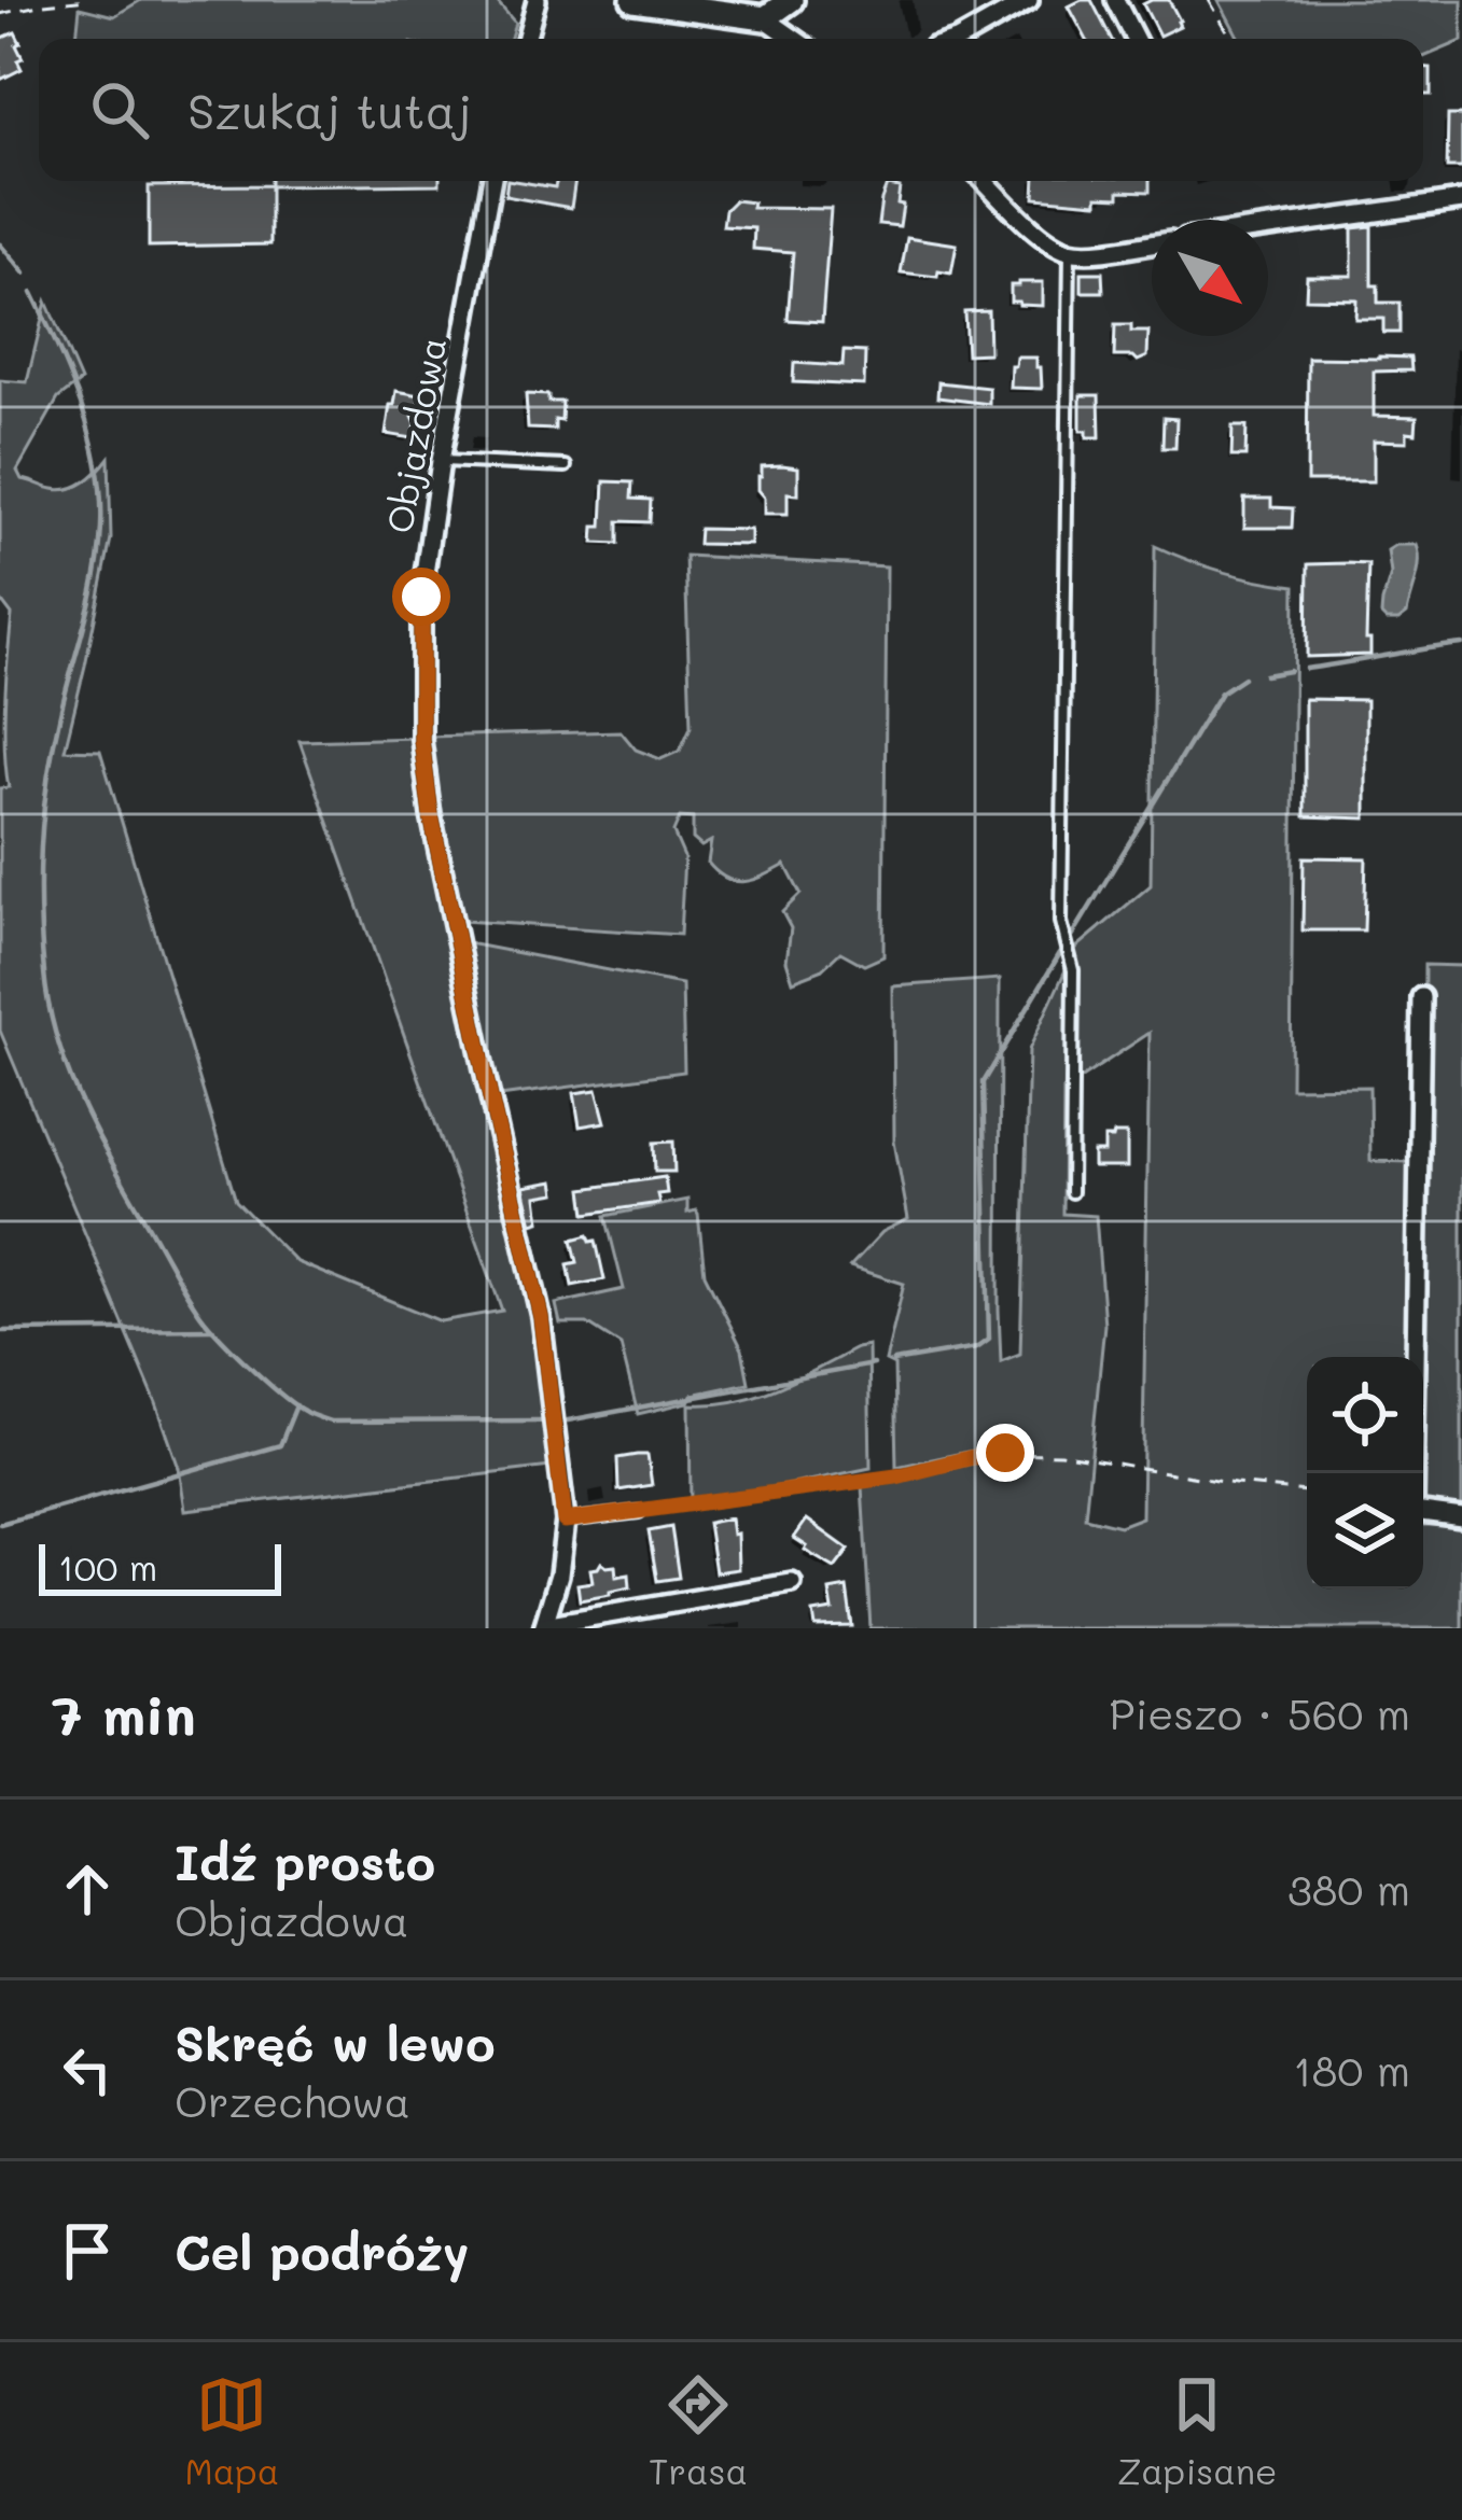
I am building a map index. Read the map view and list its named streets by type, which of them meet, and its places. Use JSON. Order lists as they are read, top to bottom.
{
  "streets": {
    "street": ["Objazdowa"]
  },
  "scale_bar": "100 m",
  "north": "bottom right",
  "page": {
    "search": "Szukaj tutaj",
    "scale": "100 m",
    "heading": ["7 min", "Pieszo · 560 m"],
    "list": [
      ["Idź prosto", "Objazdowa", "380 m"],
      ["Skręć w lewo", "Orzechowa", "180 m"],
      "Cel podróży"
    ],
    "nav": ["Mapa", "Trasa", "Zapisane"]
  }
}
